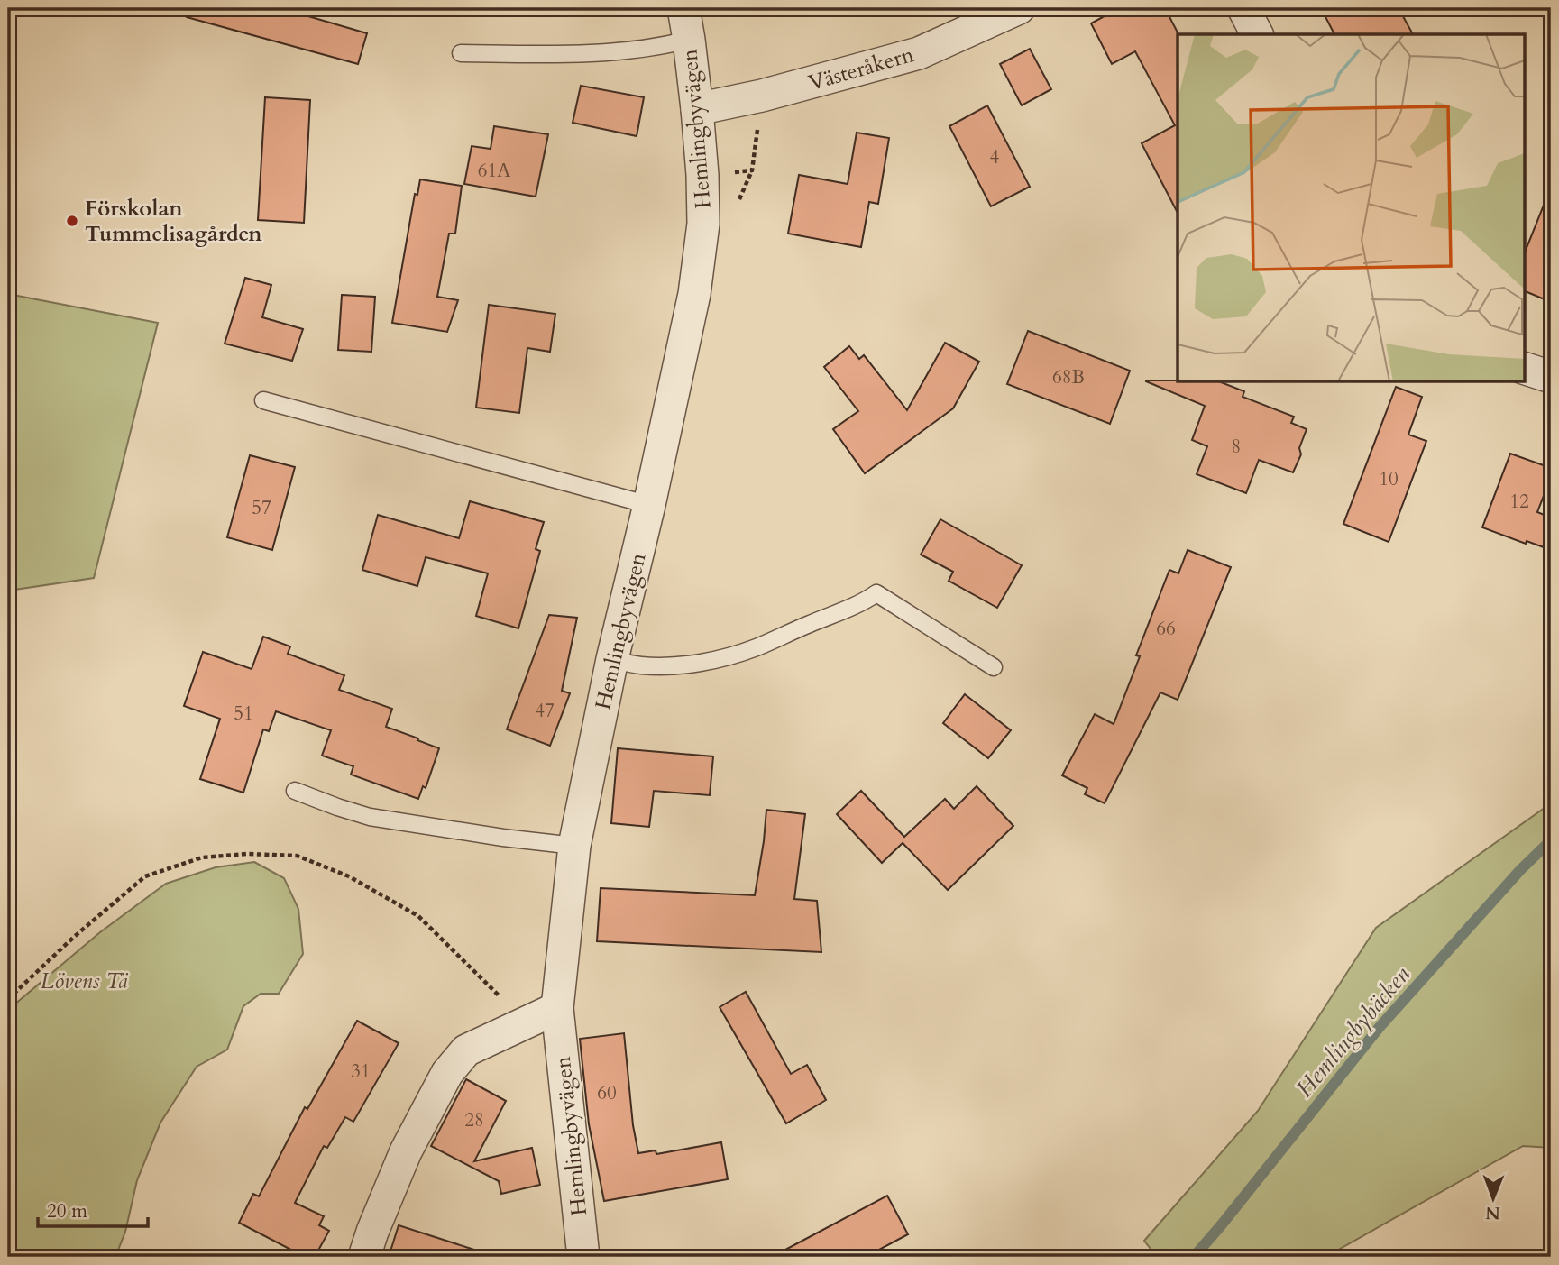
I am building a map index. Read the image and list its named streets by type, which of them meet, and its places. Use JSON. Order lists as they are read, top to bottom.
{
  "streets": {
    "street": ["Västeråkern", "Hemlingbyvägen"]
  },
  "crossings": [
    ["Västeråkern", "Hemlingbyvägen"]
  ],
  "water": ["Hemlingbybäcken"],
  "parks": ["Lövens Tä"],
  "places": ["Förskolan Tummelisagården"],
  "house_numbers": [
    "4",
    "61A",
    "68B",
    "8",
    "10",
    "12",
    "57",
    "66",
    "47",
    "51",
    "31",
    "60",
    "28"
  ],
  "scale_bar": "20 m",
  "north": "bottom"
}
